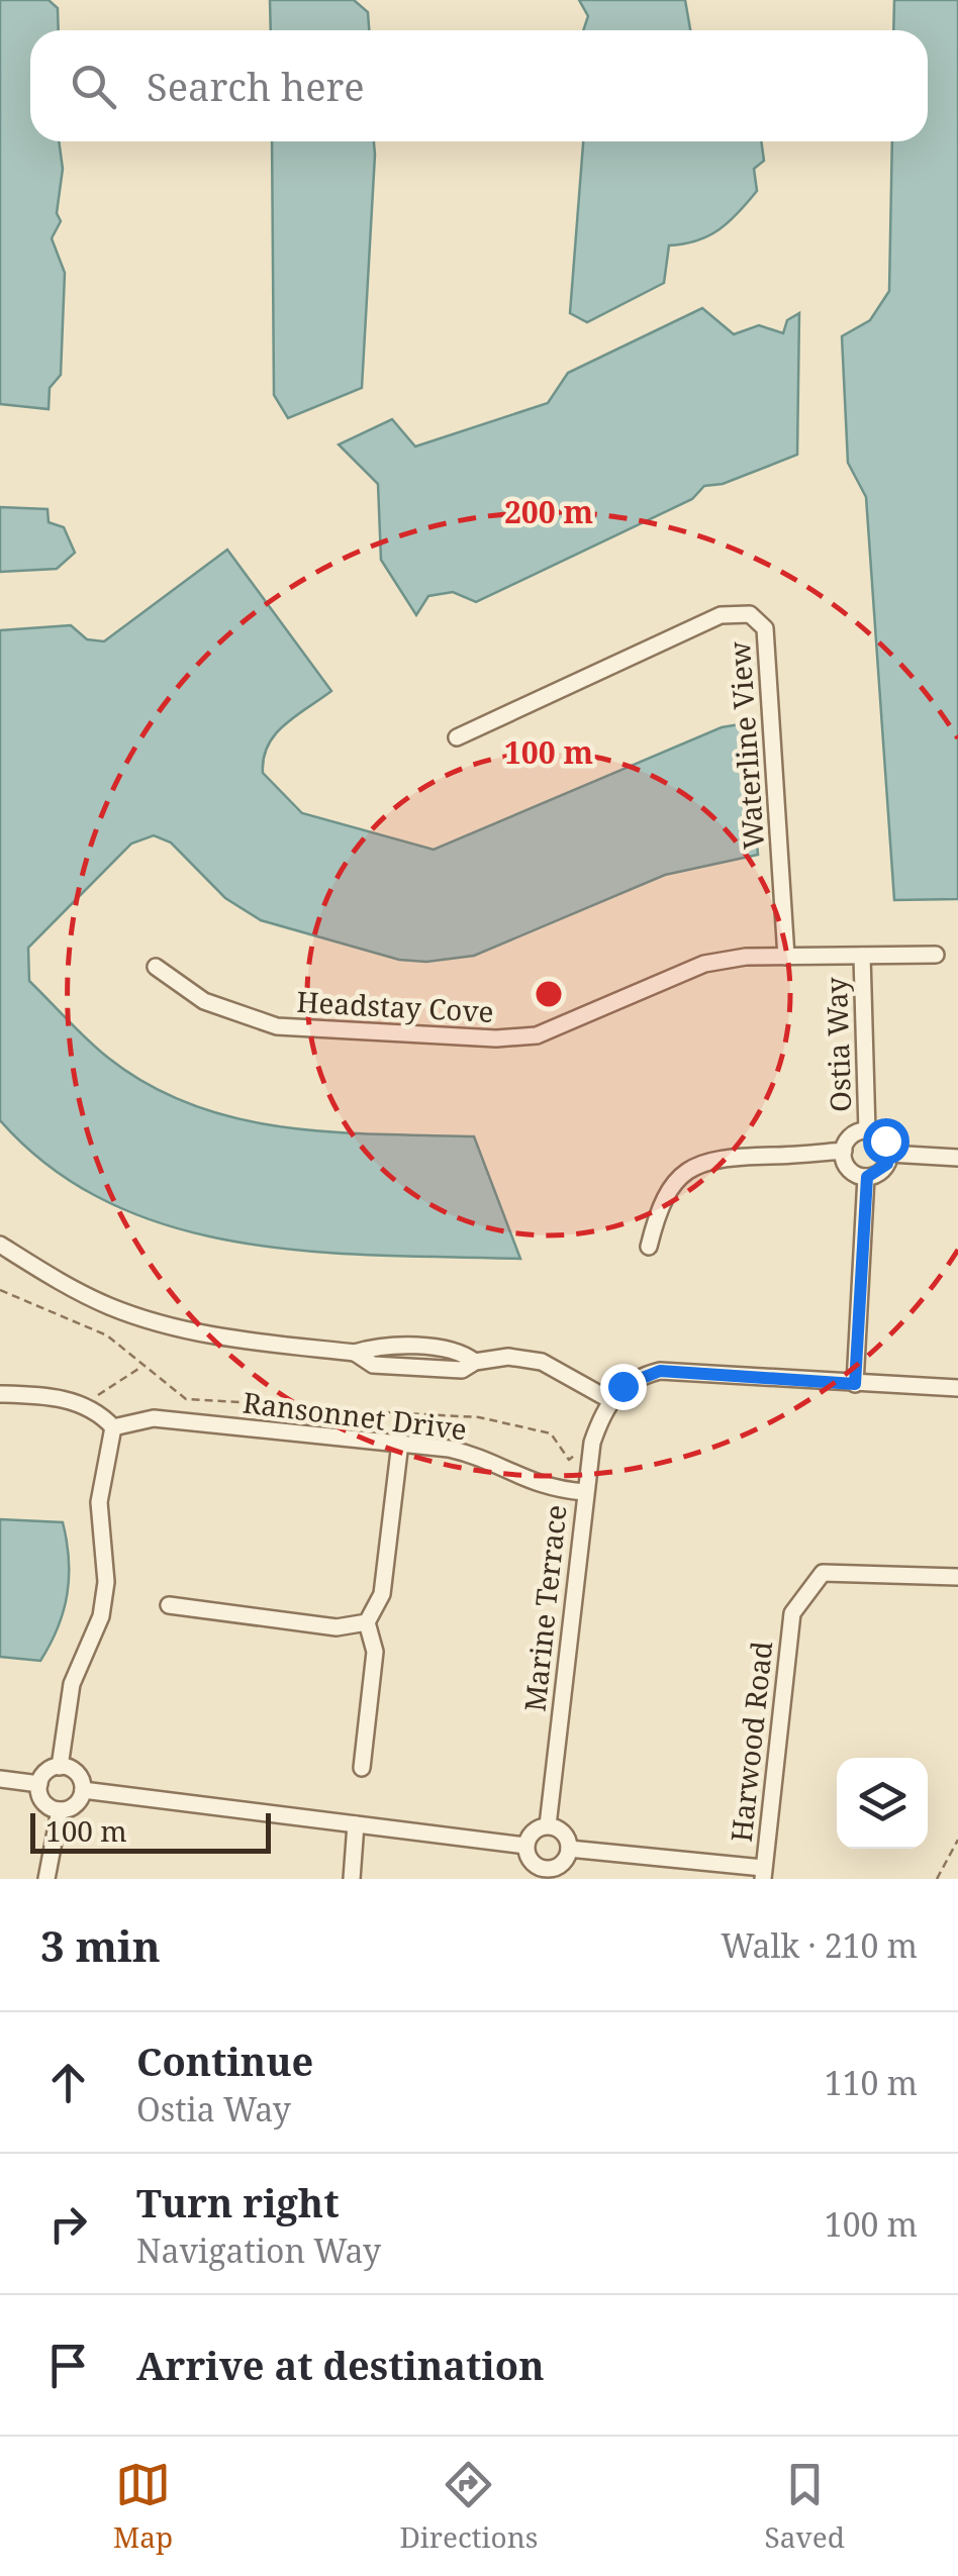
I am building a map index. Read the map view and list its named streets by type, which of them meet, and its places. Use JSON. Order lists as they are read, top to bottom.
{
  "streets": {
    "street": [
      "Waterline View",
      "Headstay Cove",
      "Ostia Way",
      "Ransonnet Drive",
      "Marine Terrace",
      "Harwood Road"
    ]
  },
  "crossings": [
    ["Waterline View", "Headstay Cove"],
    ["Headstay Cove", "Ostia Way"],
    ["Ransonnet Drive", "Marine Terrace"],
    ["Marine Terrace", "Harwood Road"]
  ],
  "scale_bar": "100 m",
  "page": {
    "search": "Search here",
    "scale": "100 m",
    "heading": ["3 min", "Walk · 210 m"],
    "list": [
      ["Continue", "Ostia Way", "110 m"],
      ["Turn right", "Navigation Way", "100 m"],
      "Arrive at destination"
    ],
    "nav": ["Map", "Directions", "Saved"]
  },
  "rings": ["200 m", "100 m"]
}
